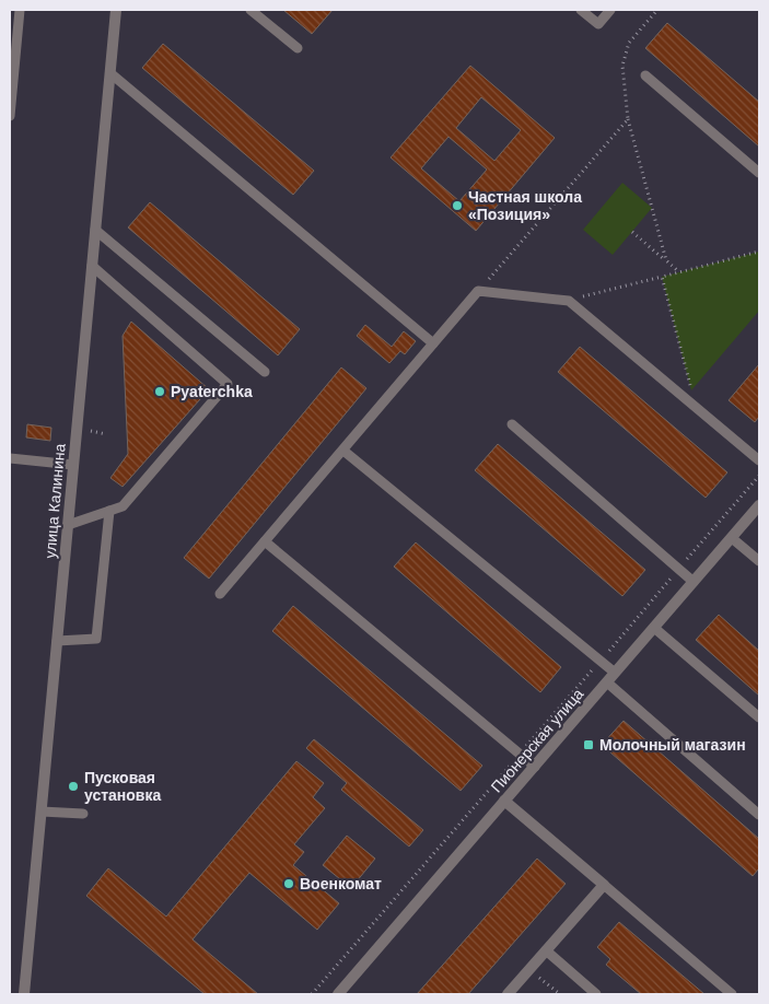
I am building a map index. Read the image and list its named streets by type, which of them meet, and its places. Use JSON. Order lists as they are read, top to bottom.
{
  "streets": {
    "street": ["улица Калинина", "Пионерская улица"]
  },
  "places": {
    "other": [
      "Частная школа «Позиция»",
      "Pyaterchka",
      "Пусковая установка",
      "Военкомат"
    ],
    "transit": ["Молочный магазин"]
  }
}
